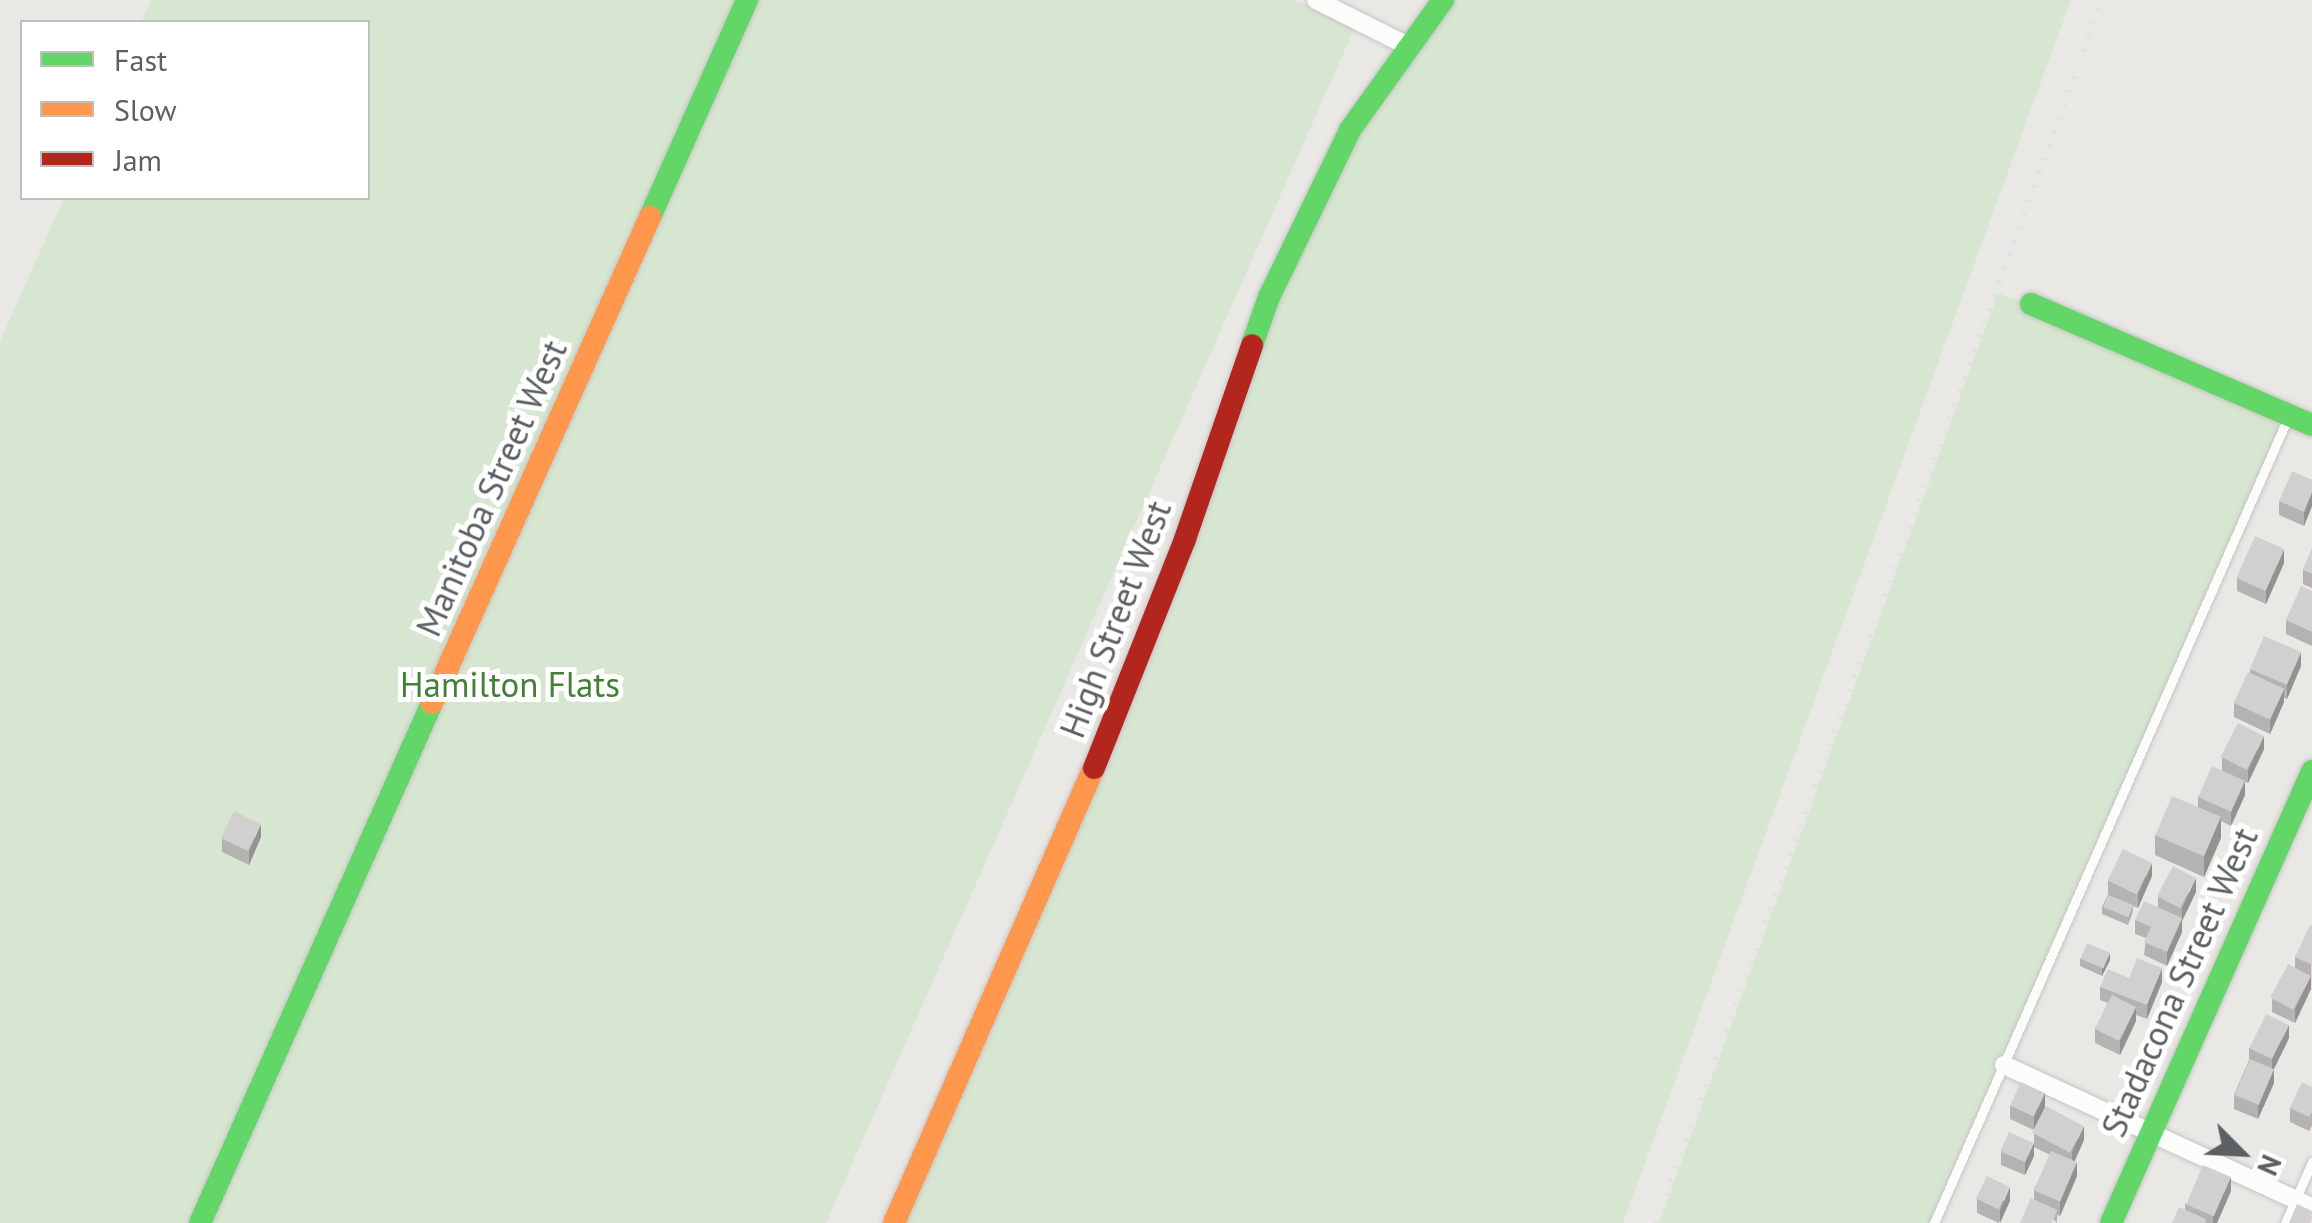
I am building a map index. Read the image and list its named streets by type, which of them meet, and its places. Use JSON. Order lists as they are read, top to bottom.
{
  "streets": {
    "street": ["Manitoba Street West", "High Street West", "Stadacona Street West"]
  },
  "parks": ["Hamilton Flats"],
  "legend": ["Fast", "Slow", "Jam"],
  "north": "bottom right"
}
